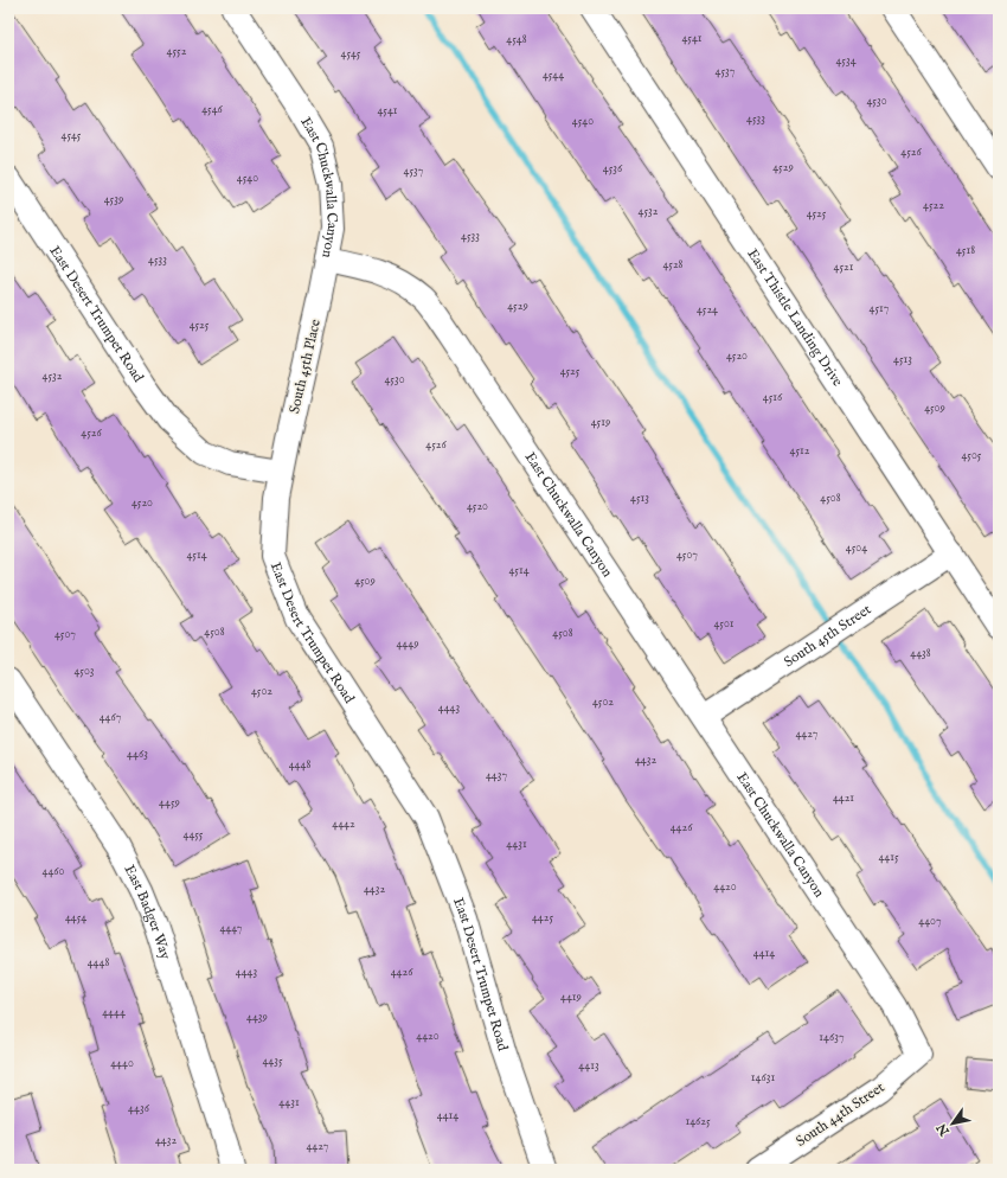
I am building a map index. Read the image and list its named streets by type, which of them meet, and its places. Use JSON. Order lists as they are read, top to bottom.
{
  "streets": {
    "street": [
      "East Chuckwalla Canyon",
      "East Desert Trumpet Road",
      "East Thistle Landing Drive",
      "South 45th Place",
      "South 45th Street",
      "East Badger Way",
      "South 44th Street"
    ]
  },
  "crossings": [
    ["East Chuckwalla Canyon", "South 45th Place"],
    ["East Chuckwalla Canyon", "South 45th Street"],
    ["East Chuckwalla Canyon", "South 44th Street"],
    ["East Desert Trumpet Road", "South 45th Place"],
    ["East Thistle Landing Drive", "South 45th Street"]
  ],
  "house_numbers": [
    "4541",
    "4548",
    "4552",
    "4545",
    "4534",
    "4537",
    "4544",
    "4530",
    "4546",
    "4541",
    "4533",
    "4540",
    "4545",
    "4526",
    "4529",
    "4536",
    "4537",
    "4540",
    "4539",
    "4522",
    "4532",
    "4525",
    "4533",
    "4518",
    "4533",
    "4528",
    "4521",
    "4529",
    "4517",
    "4524",
    "4525",
    "4520",
    "4513",
    "4525",
    "4532",
    "4530",
    "4516",
    "4509",
    "4519",
    "4526",
    "4526",
    "4512",
    "4505",
    "4513",
    "4508",
    "4520",
    "4520",
    "4504",
    "4514",
    "4507",
    "4514",
    "4509",
    "4501",
    "4508",
    "4508",
    "4507",
    "4449",
    "4438",
    "4503",
    "4502",
    "4502",
    "4443",
    "4467",
    "4427",
    "4463",
    "4432",
    "4448",
    "4437",
    "4421",
    "4459",
    "4442",
    "4426",
    "4455",
    "4431",
    "4415",
    "4460",
    "4420",
    "4432",
    "4454",
    "4425",
    "4407",
    "4447",
    "4414",
    "4448",
    "4443",
    "4426",
    "4419",
    "4444",
    "4439",
    "4420",
    "14637",
    "4435",
    "4440",
    "4413",
    "14631",
    "4431",
    "4436",
    "4414",
    "14625",
    "4432",
    "4427"
  ],
  "north": "bottom left"
}
